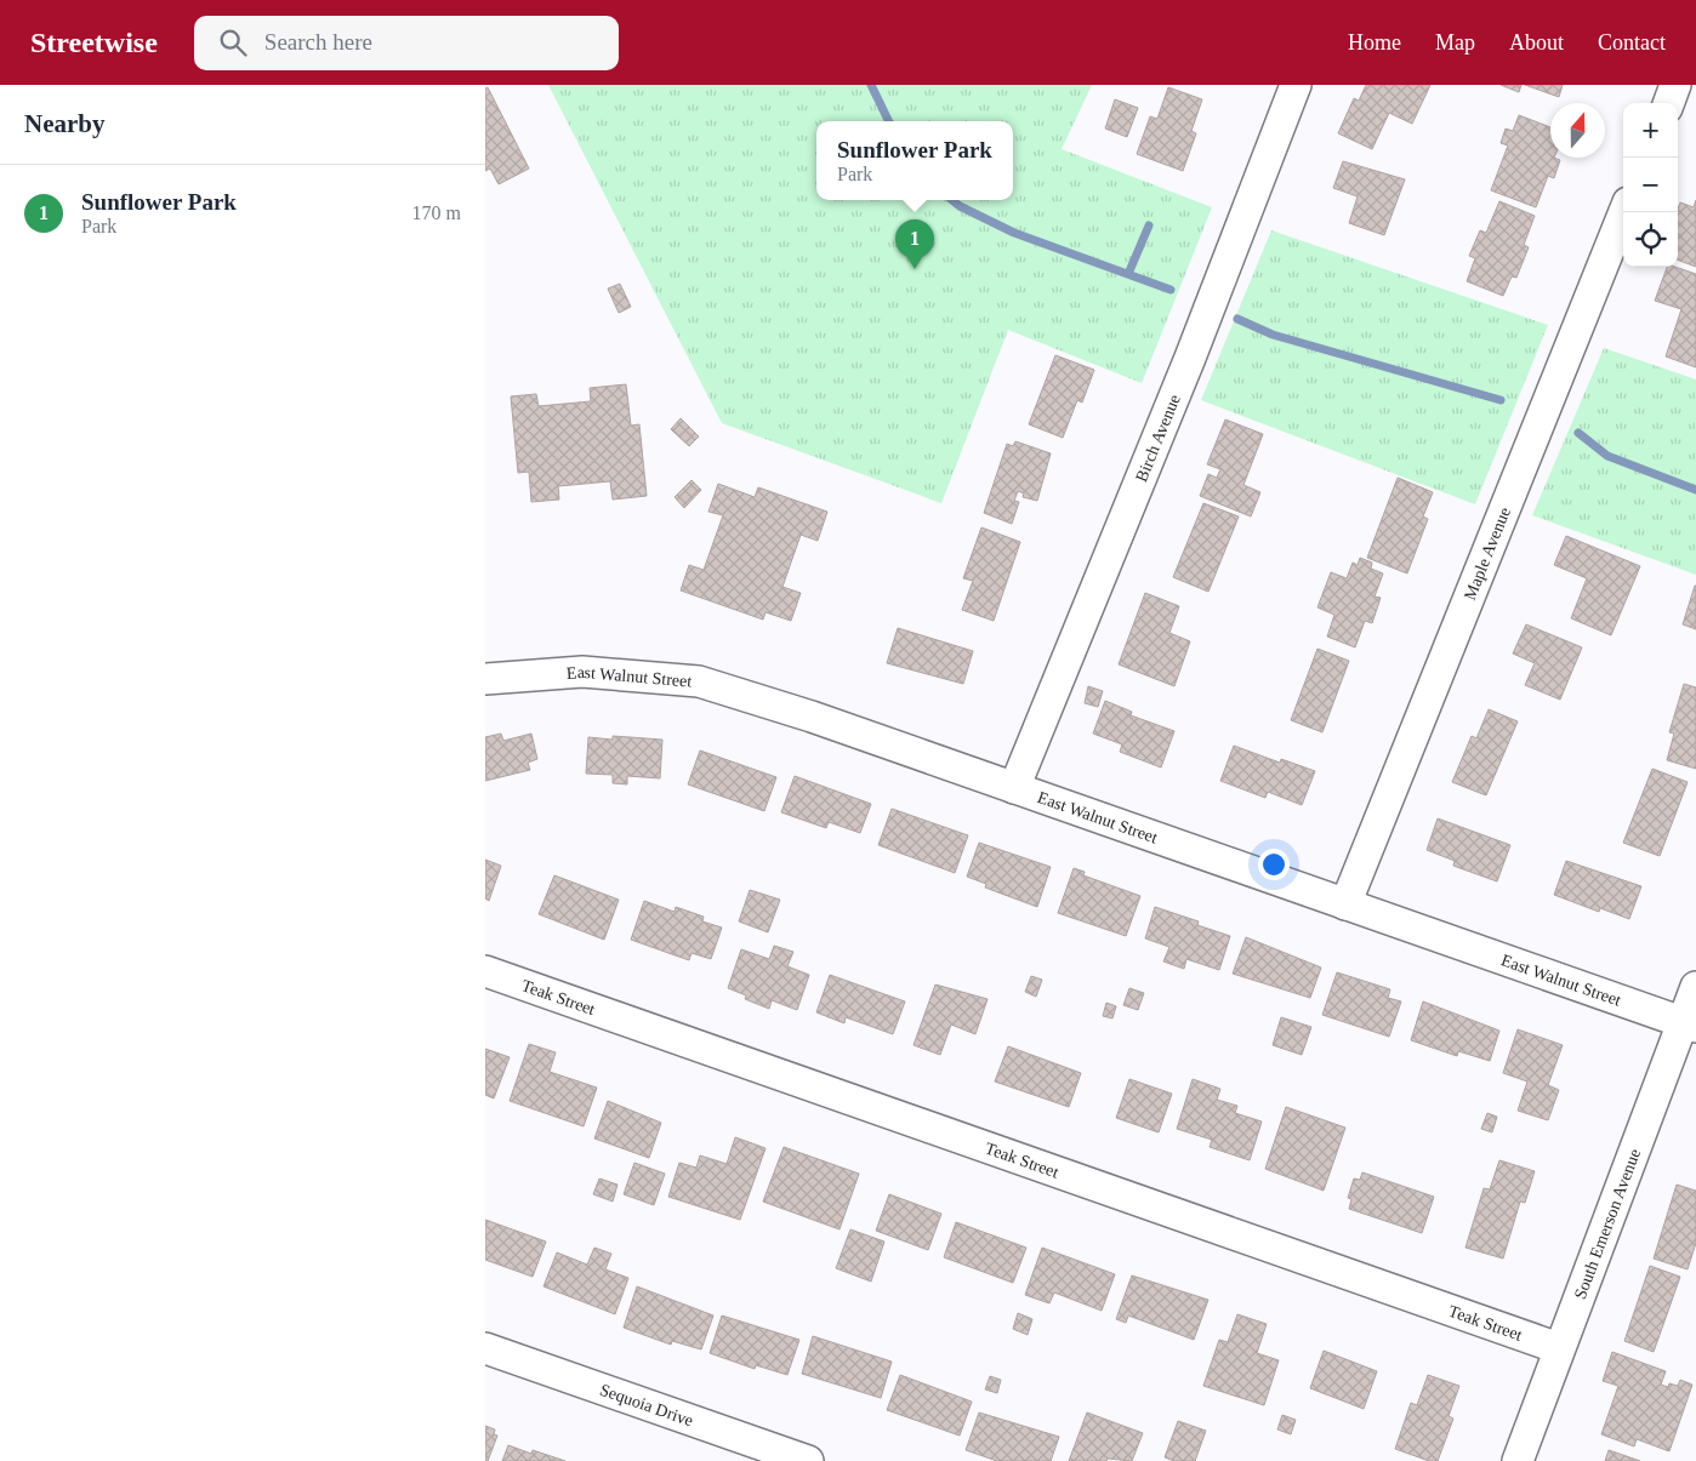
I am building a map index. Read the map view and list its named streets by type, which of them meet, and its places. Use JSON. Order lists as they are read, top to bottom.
{
  "streets": {
    "street": [
      "Birch Avenue",
      "Maple Avenue",
      "East Walnut Street",
      "Teak Street",
      "South Emerson Avenue",
      "Sequoia Drive"
    ]
  },
  "crossings": [
    ["Birch Avenue", "East Walnut Street"],
    ["Maple Avenue", "East Walnut Street"],
    ["East Walnut Street", "South Emerson Avenue"],
    ["Teak Street", "South Emerson Avenue"]
  ],
  "north": "top",
  "page": {
    "header": "Streetwise",
    "search": "Search here",
    "nav": [
      "Home",
      "Map",
      "About",
      "Contact"
    ],
    "heading": "Nearby",
    "map_buttons": ["+", "−"],
    "popup": ["Sunflower Park", "Park"],
    "list": [
      {
        "mark": "1",
        "name": "Sunflower Park",
        "note": "Park",
        "value": "170 m"
      }
    ],
    "pins": "1"
  }
}
